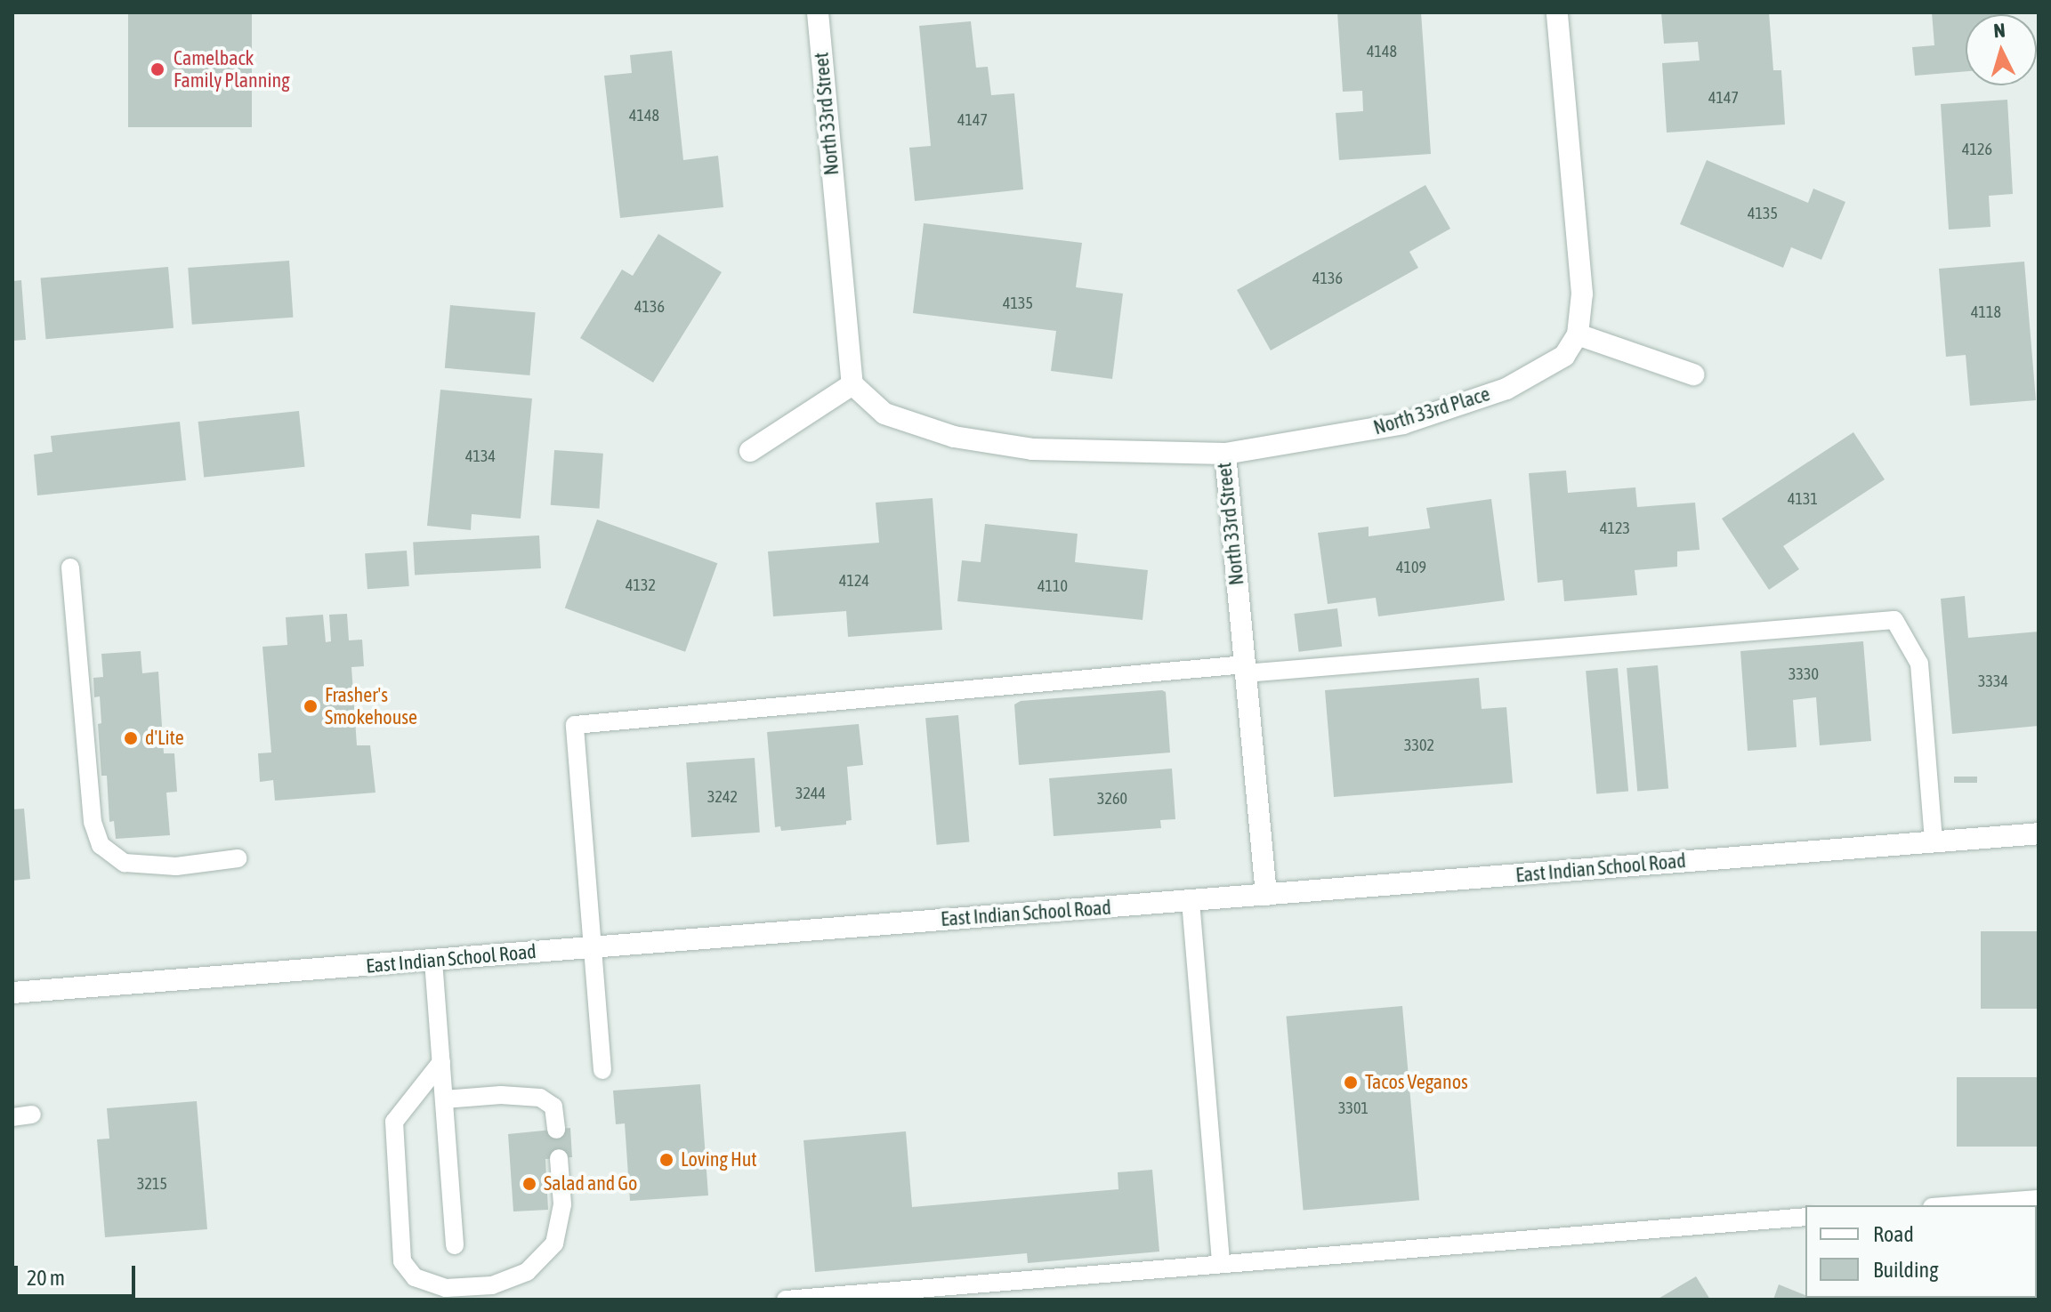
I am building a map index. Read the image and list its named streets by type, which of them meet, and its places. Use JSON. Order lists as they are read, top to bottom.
{
  "streets": {
    "street": ["North 33rd Street", "North 33rd Place", "East Indian School Road"]
  },
  "crossings": [
    ["North 33rd Street", "North 33rd Place"],
    ["North 33rd Street", "East Indian School Road"]
  ],
  "places": [
    "Camelback Family Planning",
    "Frasher's Smokehouse",
    "d'Lite",
    "Tacos Veganos",
    "Loving Hut",
    "Salad and Go"
  ],
  "house_numbers": [
    "4148",
    "4147",
    "4148",
    "4147",
    "4126",
    "4135",
    "4136",
    "4135",
    "4136",
    "4118",
    "4134",
    "4131",
    "4123",
    "4109",
    "4124",
    "4132",
    "4110",
    "3330",
    "3334",
    "3302",
    "3244",
    "3242",
    "3260",
    "3301",
    "3215"
  ],
  "legend": ["Road", "Building"],
  "scale_bar": "20 m",
  "north": "top"
}
